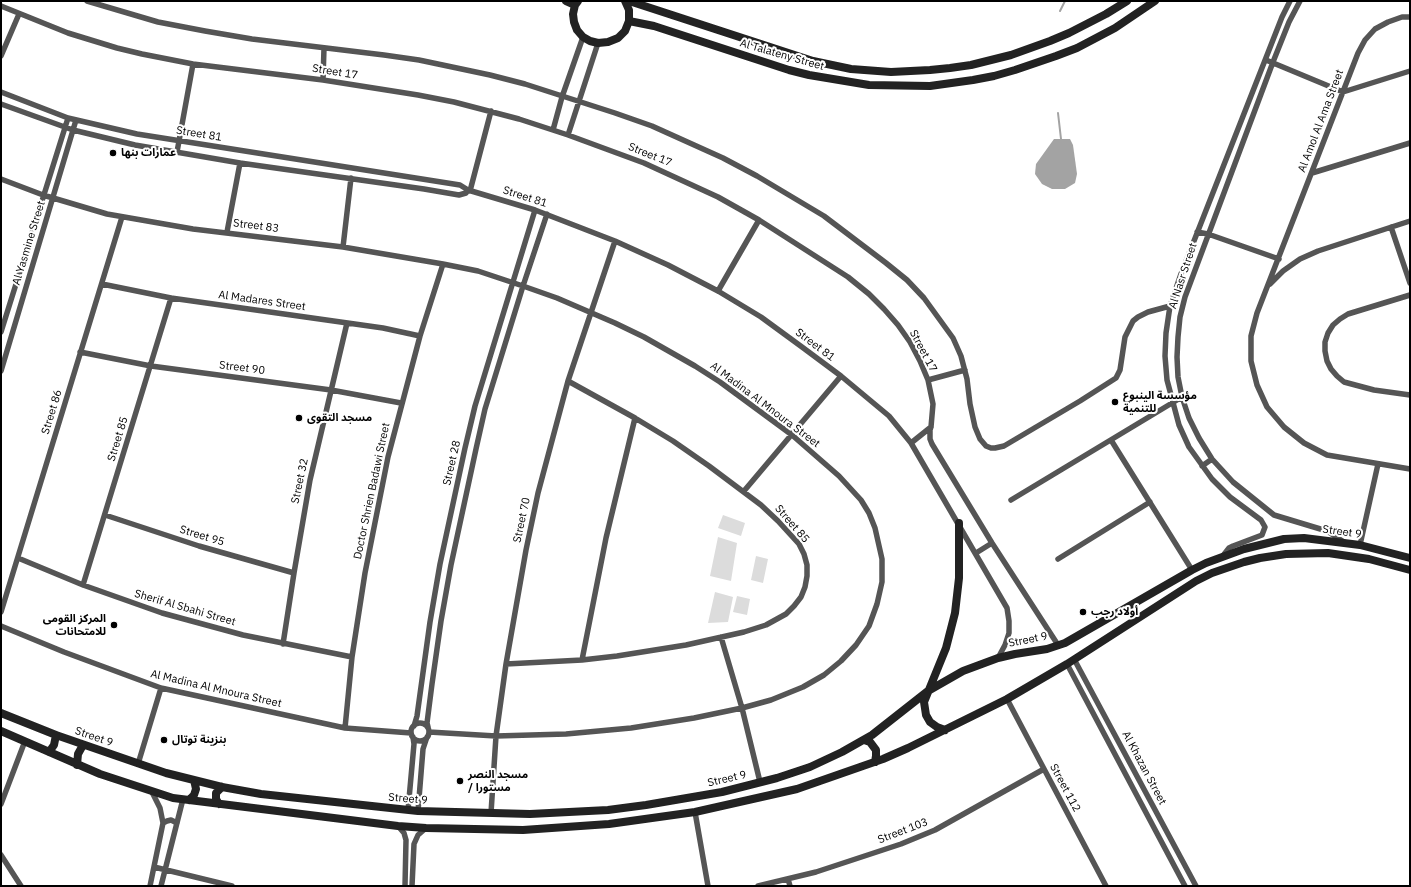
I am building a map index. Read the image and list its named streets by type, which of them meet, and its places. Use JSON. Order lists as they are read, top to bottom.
{
  "streets": {
    "main road": ["Al Talateny Street", "Street 9"],
    "street": [
      "Street 17",
      "Al Amol Al Ama Street",
      "Street 81",
      "Street 83",
      "Al Yasmine Street",
      "Al Nasr Street",
      "Al Madares Street",
      "Street 90",
      "Al Madina Al Mnoura Street",
      "Street 86",
      "Street 85",
      "Street 28",
      "Street 32",
      "Doctor Shrien Badawi Street",
      "Street 70",
      "Street 95",
      "Sherif Al Sbahi Street",
      "Al Khazan Street",
      "Street 112",
      "Street 103"
    ]
  },
  "crossings": [
    ["Street 17", "Street 9"],
    ["Street 81", "Al Yasmine Street"],
    ["Street 81", "Street 28"],
    ["Street 81", "Street 70"],
    ["Street 81", "Street 9"],
    ["Street 83", "Al Yasmine Street"],
    ["Street 83", "Al Madina Al Mnoura Street"],
    ["Street 83", "Street 86"],
    ["Street 83", "Street 28"],
    ["Street 83", "Doctor Shrien Badawi Street"],
    ["Al Nasr Street", "Street 9"],
    ["Al Madares Street", "Street 86"],
    ["Al Madares Street", "Street 85"],
    ["Al Madares Street", "Street 32"],
    ["Al Madares Street", "Doctor Shrien Badawi Street"],
    ["Street 90", "Street 86"],
    ["Street 90", "Street 85"],
    ["Street 90", "Street 32"],
    ["Street 90", "Doctor Shrien Badawi Street"],
    ["Al Madina Al Mnoura Street", "Street 28"],
    ["Al Madina Al Mnoura Street", "Doctor Shrien Badawi Street"],
    ["Al Madina Al Mnoura Street", "Street 70"],
    ["Street 86", "Sherif Al Sbahi Street"],
    ["Street 85", "Street 70"],
    ["Street 85", "Street 95"],
    ["Street 85", "Sherif Al Sbahi Street"],
    ["Street 28", "Street 9"],
    ["Street 32", "Street 95"],
    ["Street 32", "Sherif Al Sbahi Street"],
    ["Doctor Shrien Badawi Street", "Sherif Al Sbahi Street"],
    ["Street 70", "Street 9"],
    ["Street 9", "Al Khazan Street"],
    ["Street 9", "Street 112"],
    ["Street 112", "Street 103"]
  ],
  "places": [
    "عمارات بنها",
    "مؤسسة الينبوع للتنمية",
    "مسجد التقوى",
    "أولاد رجب",
    "المركز القومى للامتحانات",
    "بنزينة توتال",
    "مسجد النصر / مستورا"
  ]
}
